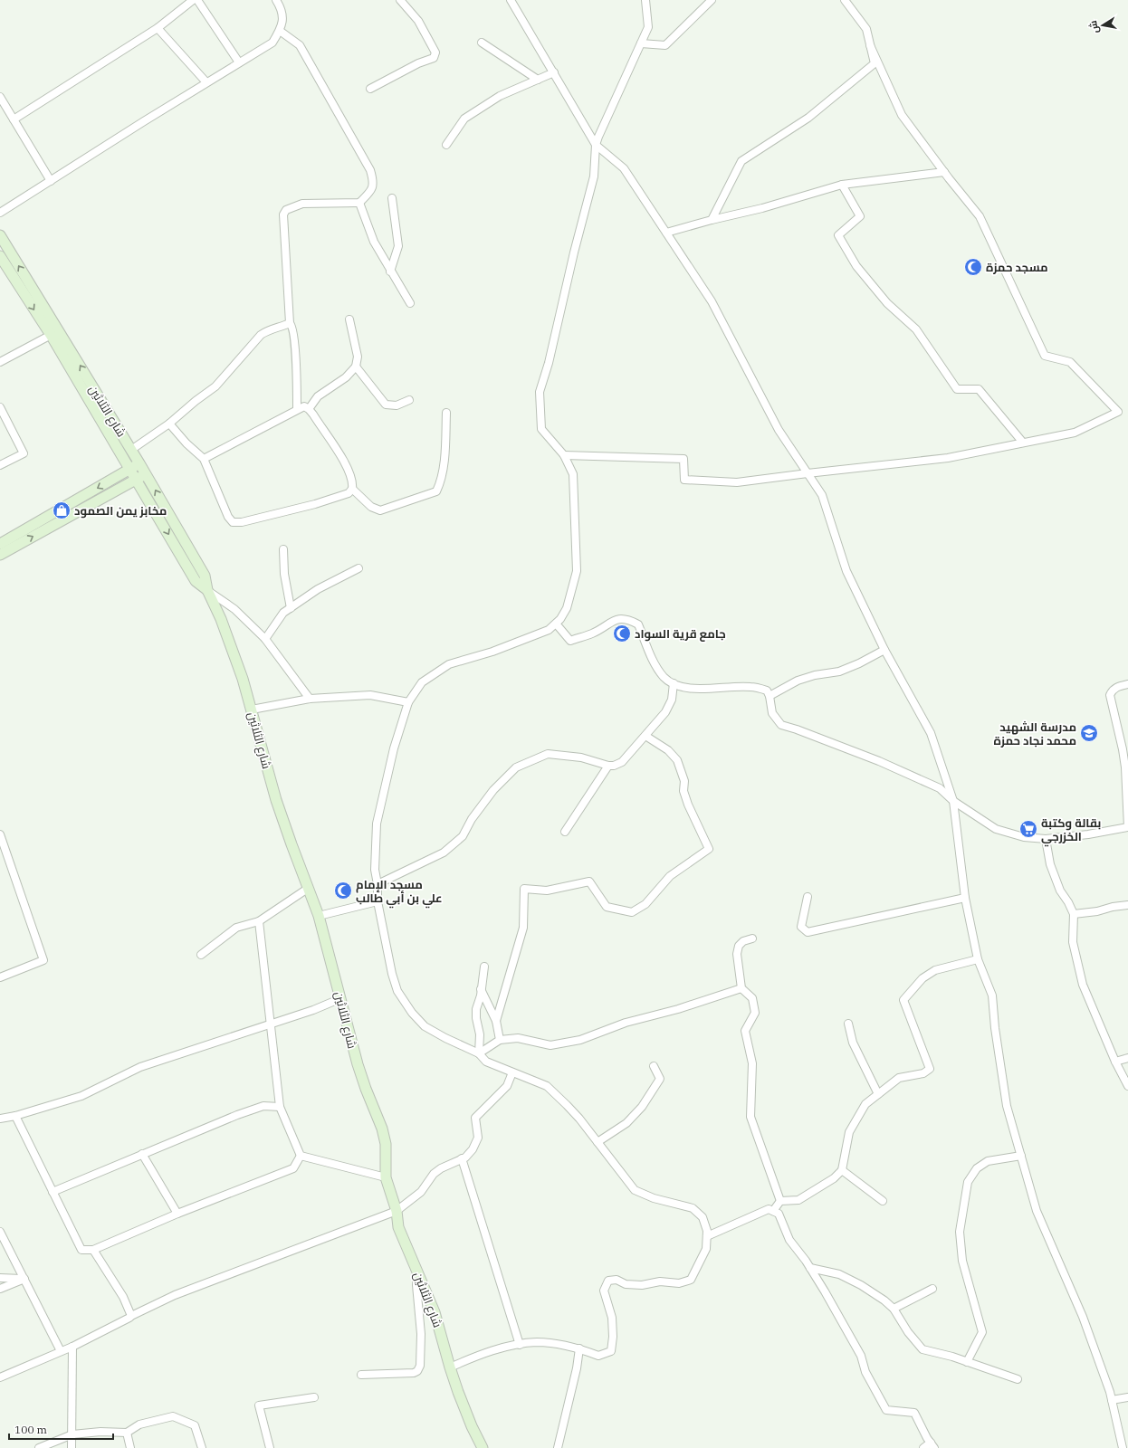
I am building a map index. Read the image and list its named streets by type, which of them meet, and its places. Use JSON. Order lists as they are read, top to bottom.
{
  "streets": {
    "street": ["شارع الثلاثين"]
  },
  "places": {
    "mosque": ["مسجد حمزة", "جامع قرية السواد", "مسجد الإمام علي بن أبي طالب"],
    "shop": ["مخابز يمن الصمود"],
    "school or university": ["مدرسة الشهيد محمد نجاد حمزة"],
    "supermarket": ["بقالة وكتبة الخزرجي"]
  },
  "scale_bar": "100 m",
  "north": "left"
}
